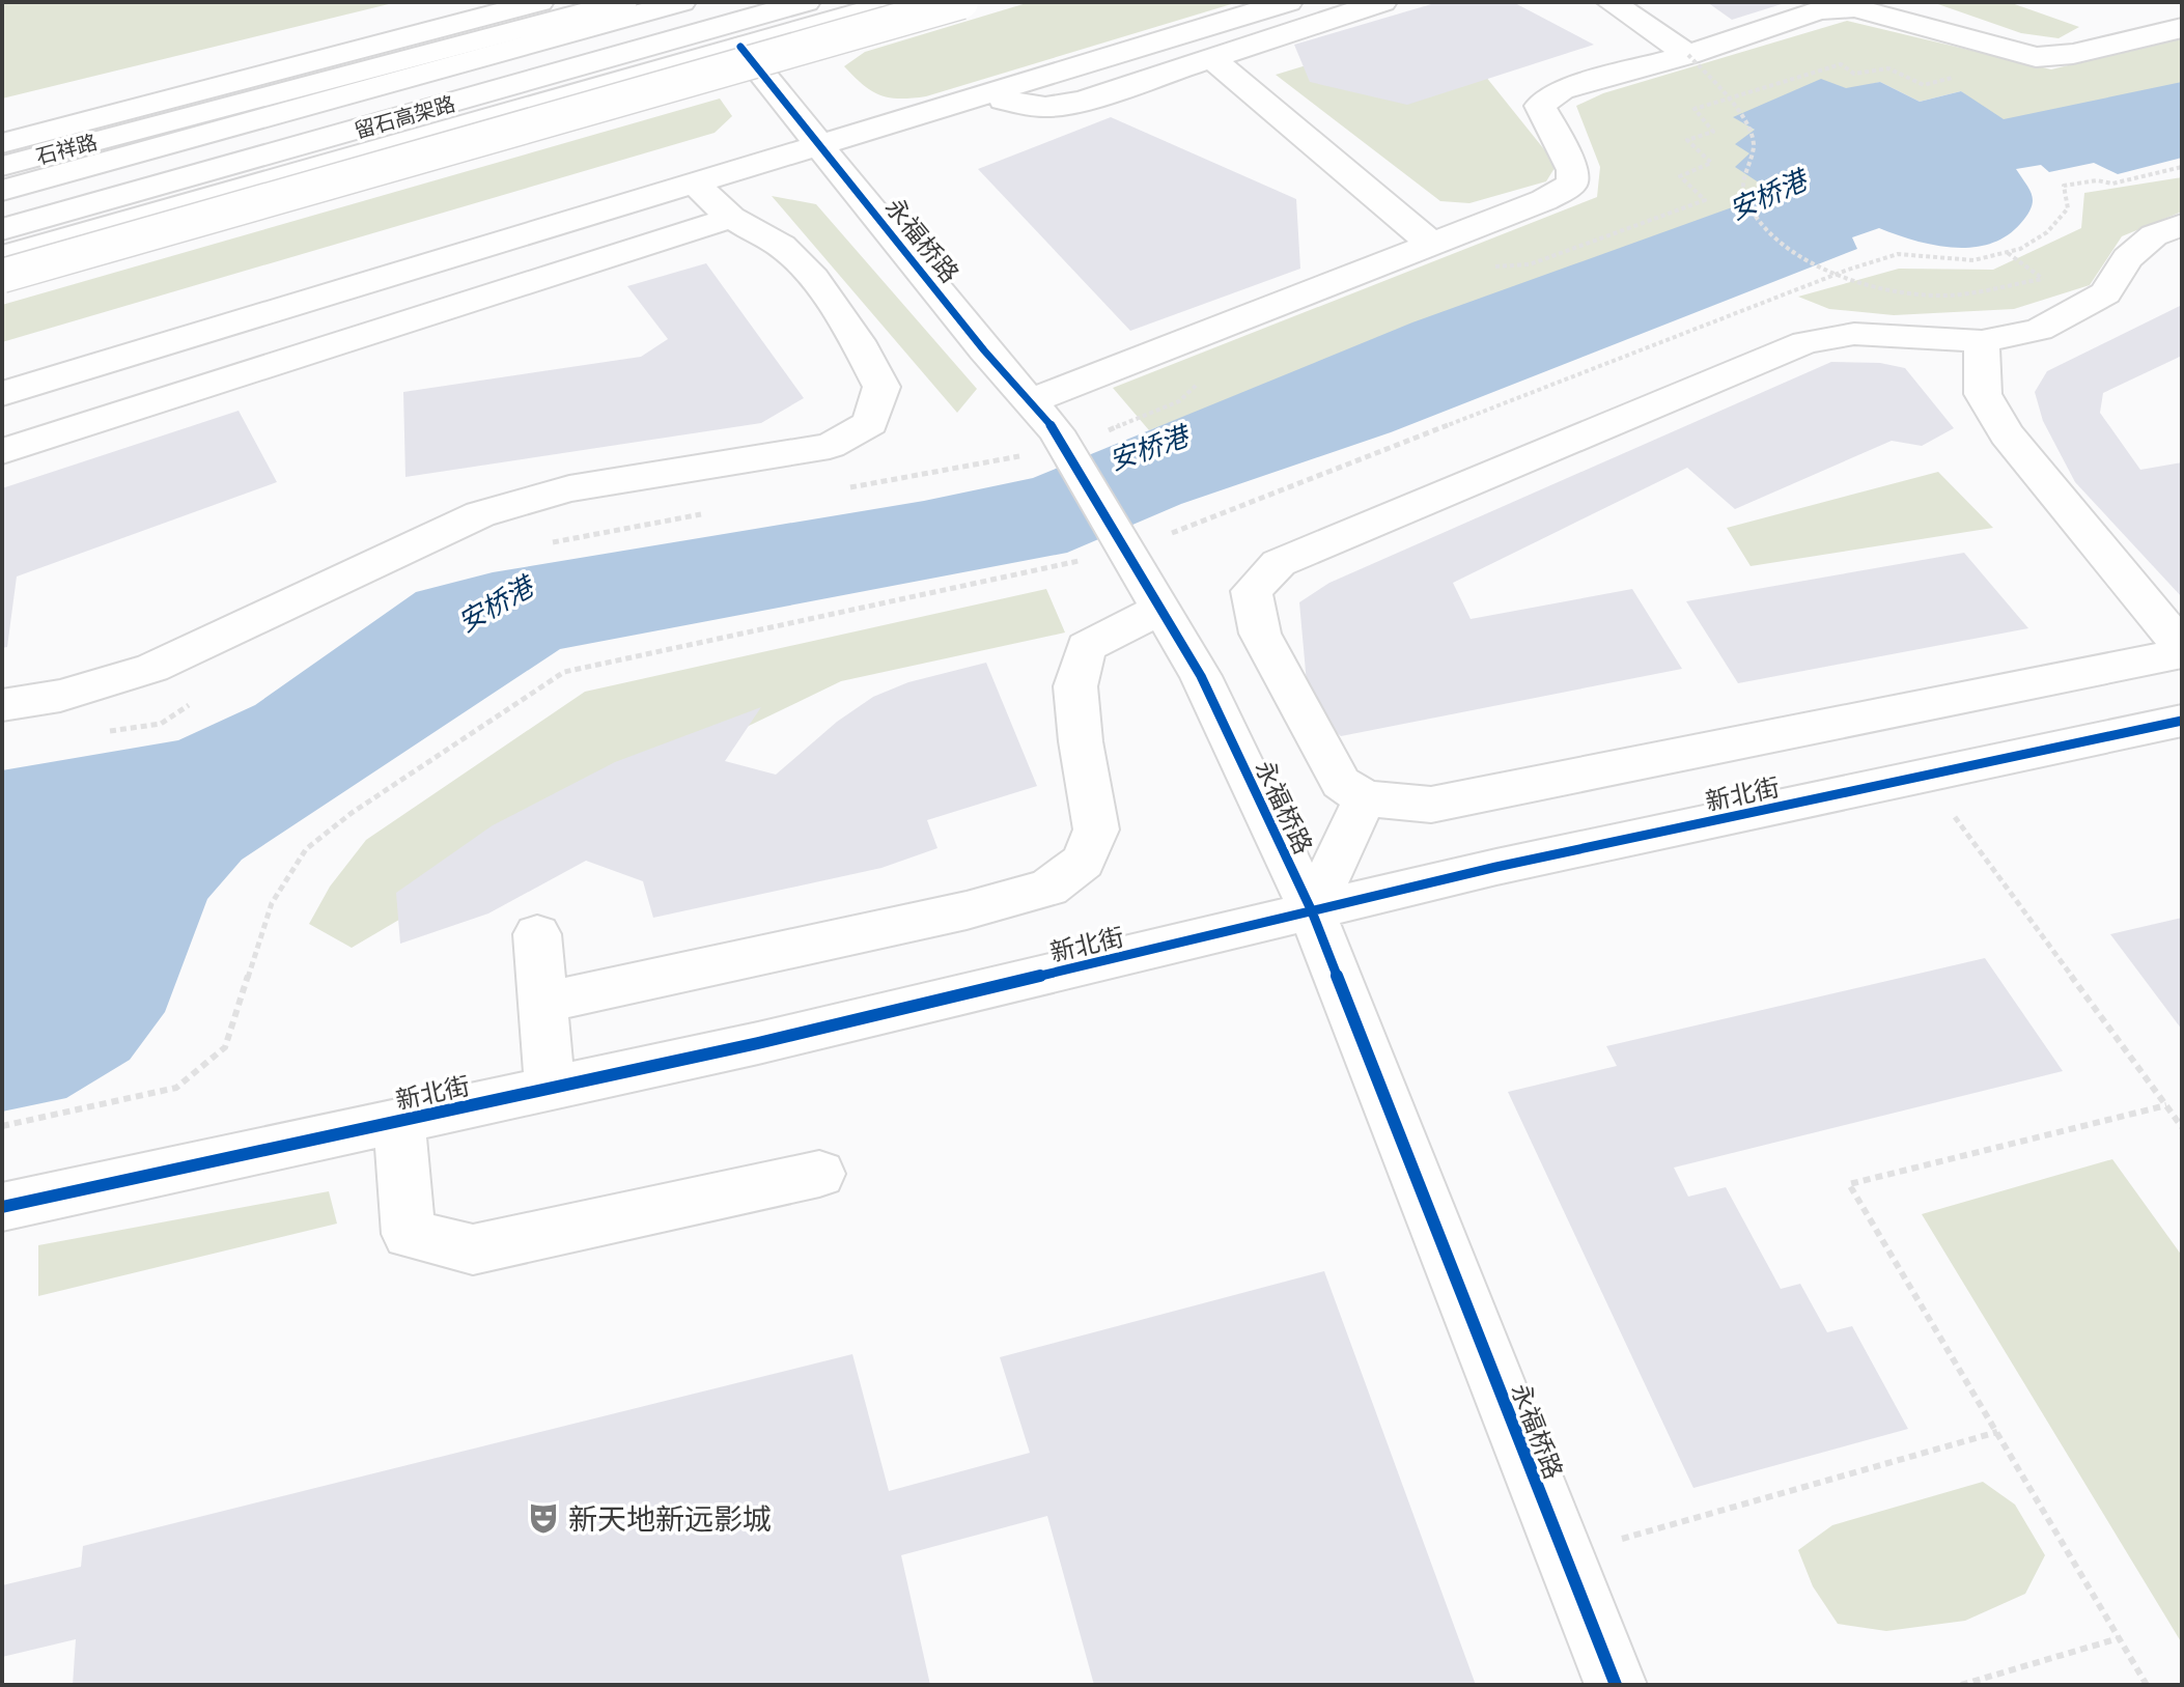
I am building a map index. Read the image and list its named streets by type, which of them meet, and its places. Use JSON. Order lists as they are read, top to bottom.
{
  "streets": {
    "main road": [
      "留石高架路",
      "石祥路",
      "永福桥路",
      "新北街"
    ]
  },
  "crossings": [
    ["永福桥路", "新北街"]
  ],
  "water": ["安桥港"],
  "places": {
    "theatre": ["新天地新远影城"]
  }
}
